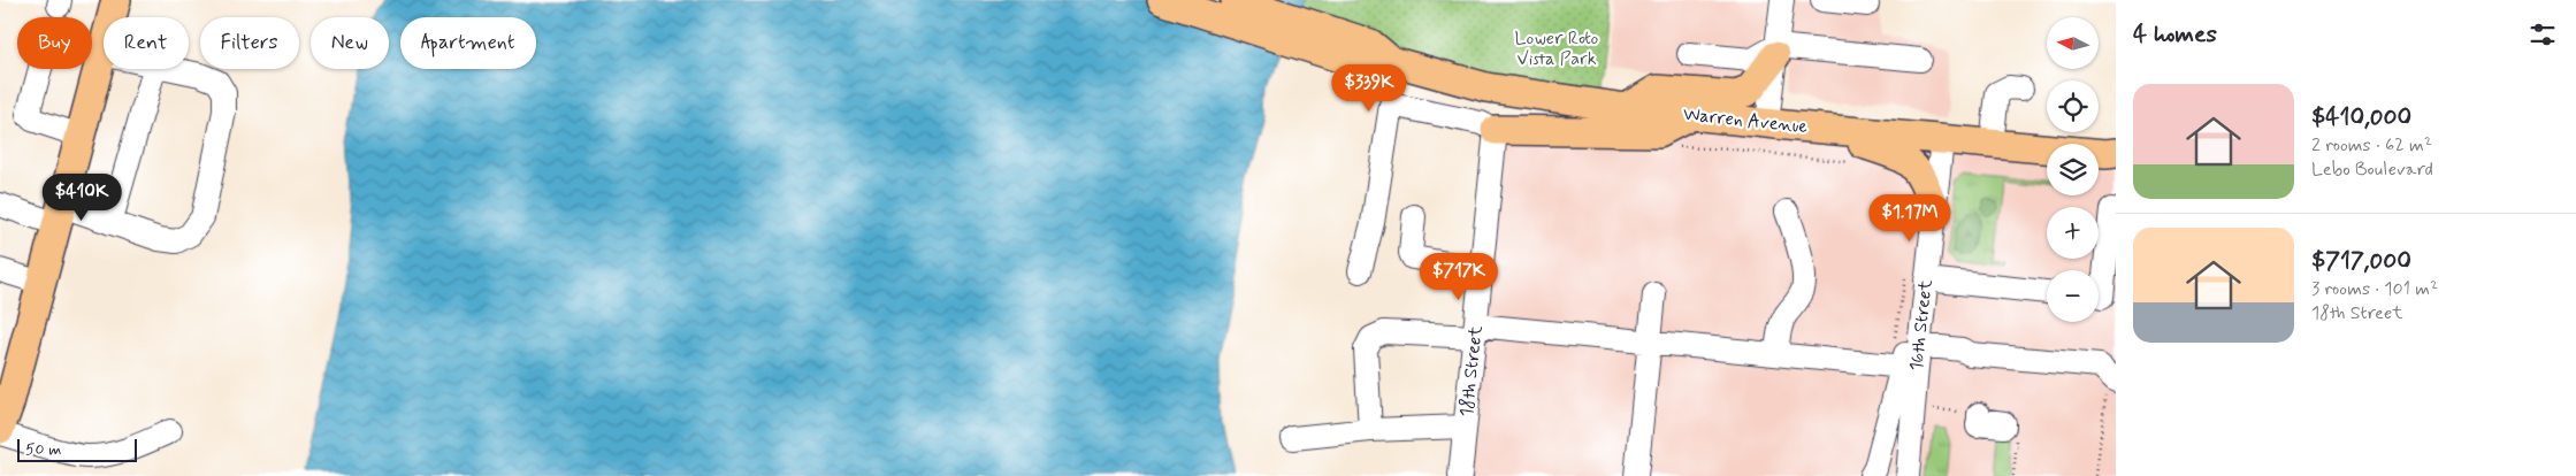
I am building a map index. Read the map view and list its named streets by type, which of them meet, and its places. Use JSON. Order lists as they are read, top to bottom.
{
  "streets": {
    "main road": ["Warren Avenue"],
    "street": ["16th Street", "18th Street"]
  },
  "crossings": [
    ["Warren Avenue", "16th Street"]
  ],
  "parks": ["Lower Roto Vista Park"],
  "scale_bar": "50 m",
  "north": "left",
  "page": {
    "heading": "4 homes",
    "map_buttons": ["+", "−"],
    "chip": [
      "Buy",
      "Rent",
      "Filters",
      "New",
      "Apartment"
    ],
    "price": [
      "$339K",
      "$410K",
      "$1.17M",
      "$717K"
    ],
    "list": [
      {
        "name": "$410,000",
        "note": "2 rooms · 62 m² · Lebo Boulevard"
      },
      {
        "name": "$717,000",
        "note": "3 rooms · 101 m² · 18th Street"
      }
    ],
    "scale": "50 m"
  }
}
